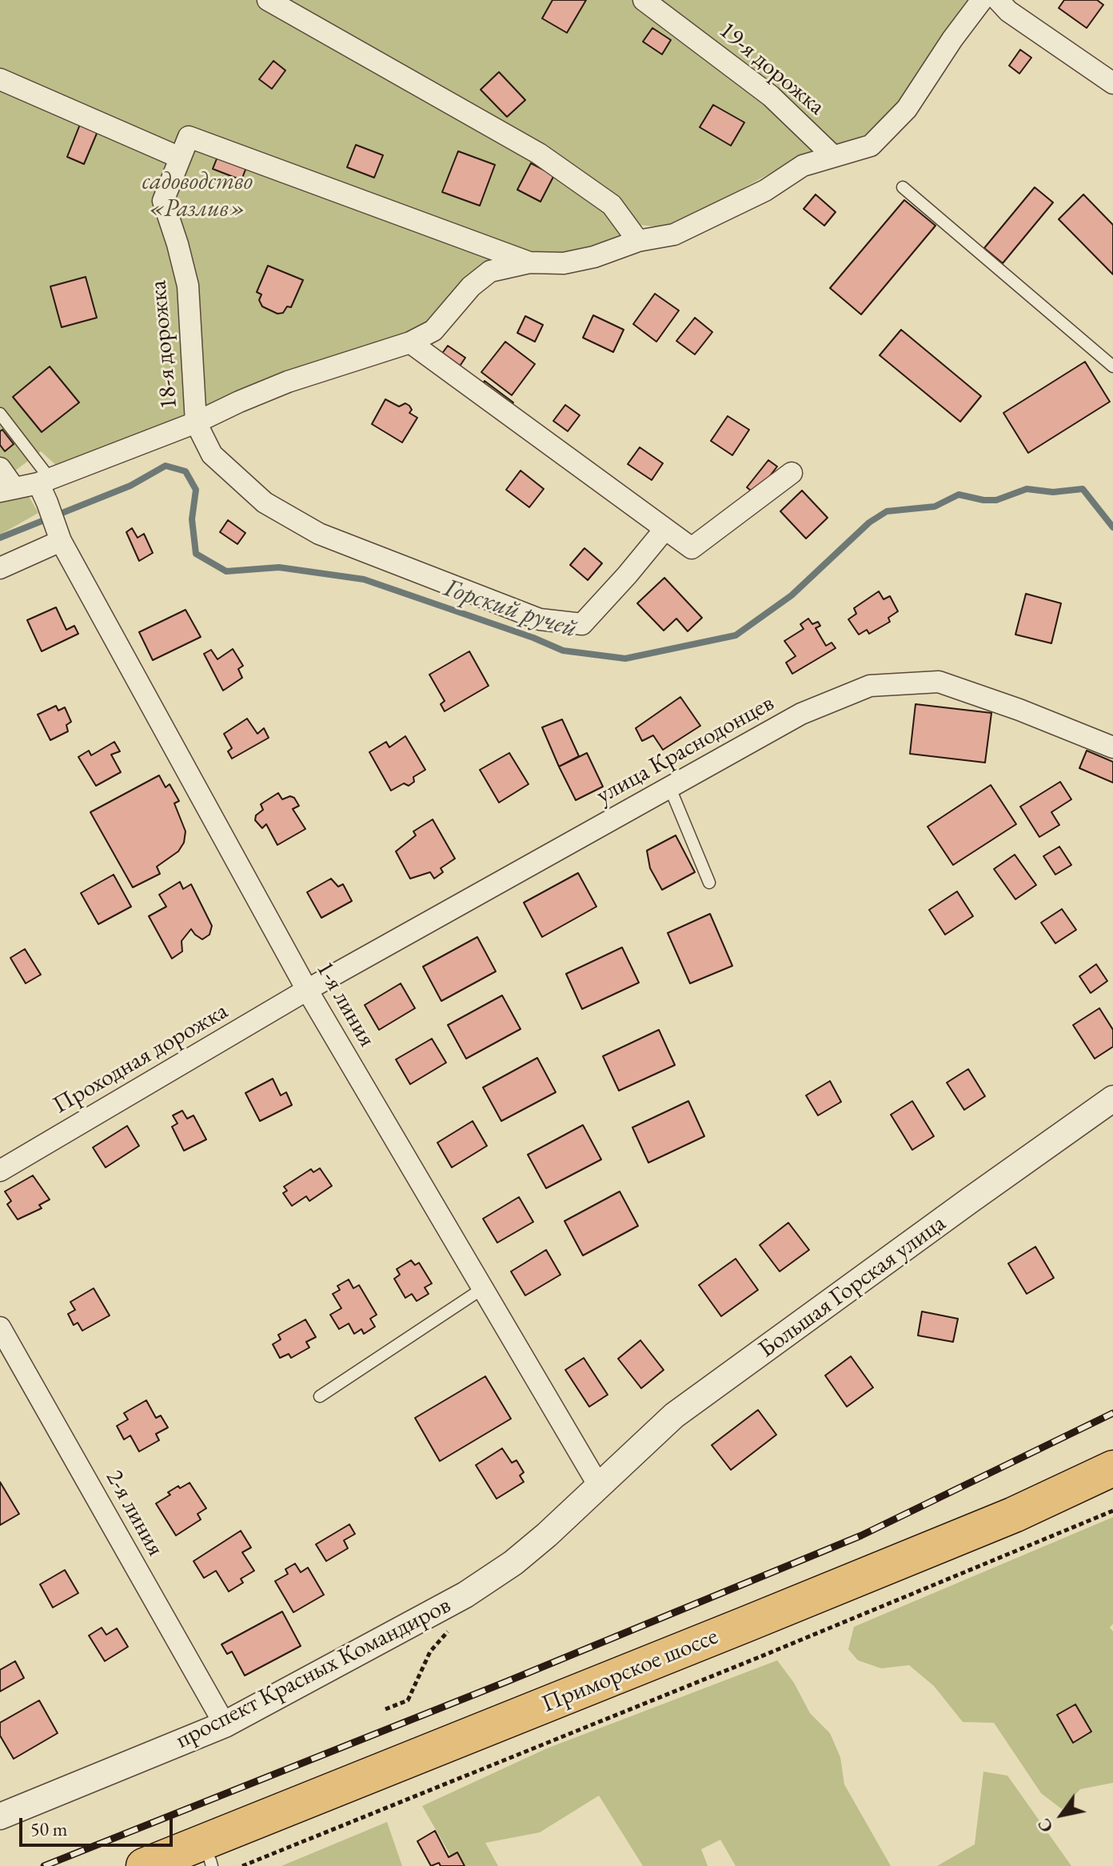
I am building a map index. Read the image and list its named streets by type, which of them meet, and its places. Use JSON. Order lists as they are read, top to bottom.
{
  "streets": {
    "highway": ["Приморское шоссе"],
    "street": [
      "19-я дорожка",
      "18-я дорожка",
      "улица Краснодонцев",
      "1-я линия",
      "Проходная дорожка",
      "Большая Горская улица",
      "2-я линия",
      "проспект Красных Командиров"
    ]
  },
  "crossings": [
    ["улица Краснодонцев", "1-я линия"],
    ["улица Краснодонцев", "Проходная дорожка"],
    ["1-я линия", "Проходная дорожка"],
    ["1-я линия", "Большая Горская улица"],
    ["1-я линия", "проспект Красных Командиров"],
    ["Большая Горская улица", "проспект Красных Командиров"],
    ["2-я линия", "проспект Красных Командиров"]
  ],
  "water": ["Горский ручей"],
  "parks": ["садоводство «Разлив»"],
  "scale_bar": "50 m",
  "north": "bottom left"
}
